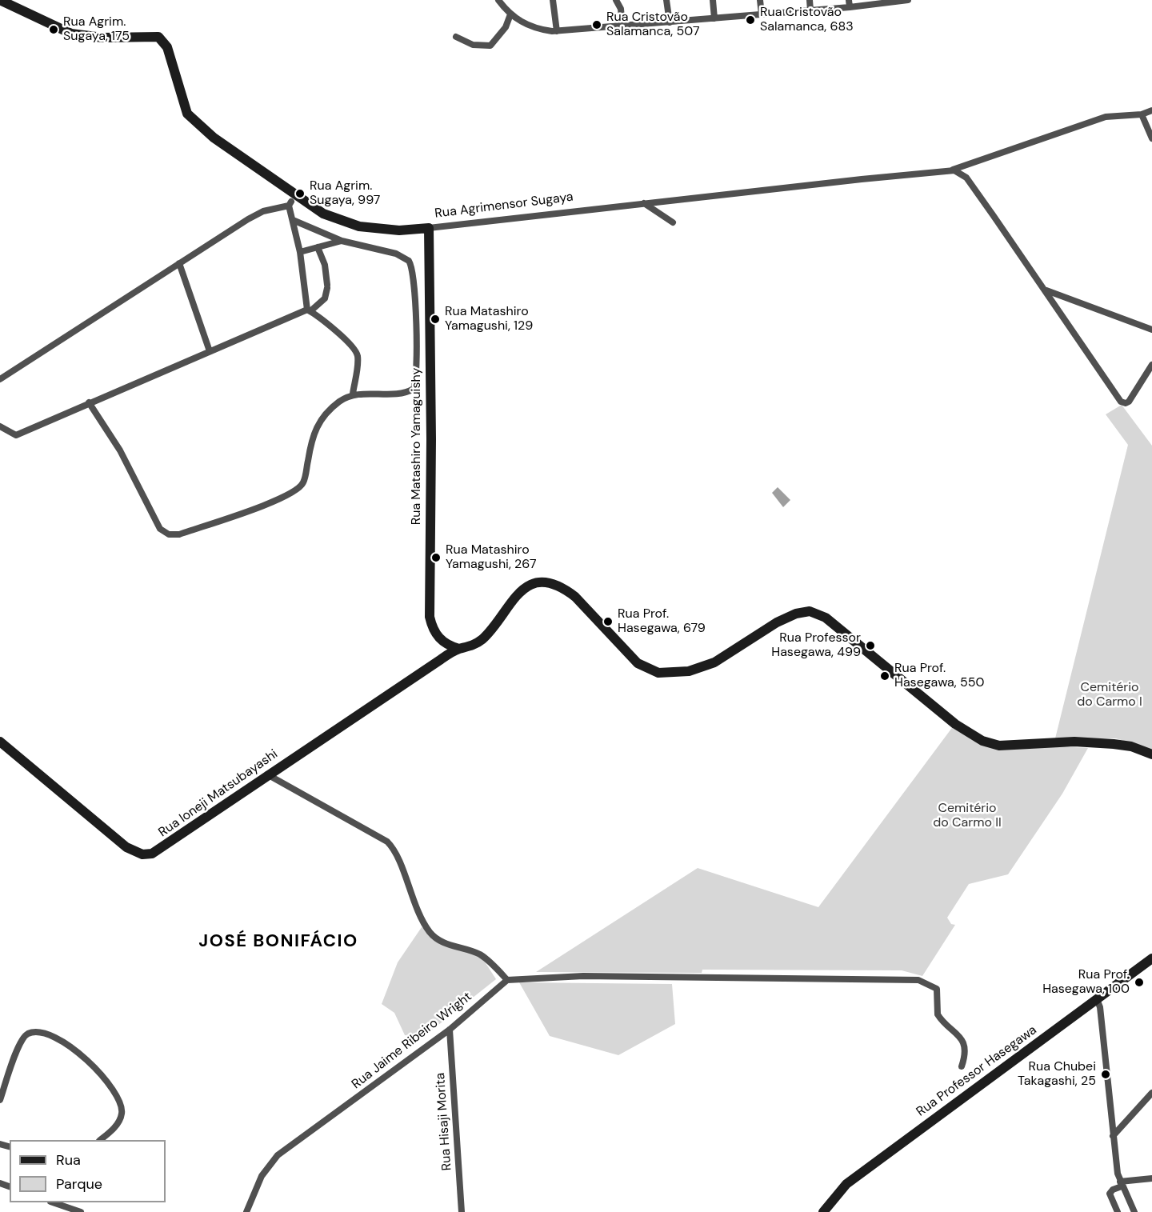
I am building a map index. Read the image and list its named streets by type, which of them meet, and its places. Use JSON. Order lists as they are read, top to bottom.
{
  "streets": {
    "main road": [
      "Rua Agrimensor Sugaya",
      "Rua Matashiro Yamaguishy",
      "Rua Ioneji Matsubayashi",
      "Rua Professor Hasegawa"
    ],
    "street": ["Rua Jaime Ribeiro Wright", "Rua Hisaji Morita"]
  },
  "crossings": [
    ["Rua Agrimensor Sugaya", "Rua Matashiro Yamaguishy"],
    ["Rua Matashiro Yamaguishy", "Rua Ioneji Matsubayashi"],
    ["Rua Jaime Ribeiro Wright", "Rua Hisaji Morita"]
  ],
  "districts": ["JOSÉ BONIFÁCIO"],
  "parks": ["Cemitério do Carmo I", "Cemitério do Carmo II"],
  "places": [
    "Rua Cristovão Salamanca, 683",
    "Rua Cristovão Salamanca, 507",
    "Rua Agrim. Sugaya, 175",
    "Rua Agrim. Sugaya, 997",
    "Rua Matashiro Yamagushi, 129",
    "Rua Matashiro Yamagushi, 267",
    "Rua Prof. Hasegawa, 679",
    "Rua Professor Hasegawa, 499",
    "Rua Prof. Hasegawa, 550",
    "Rua Prof. Hasegawa, 100",
    "Rua Chubei Takagashi, 25"
  ],
  "legend": ["Rua", "Parque"]
}
